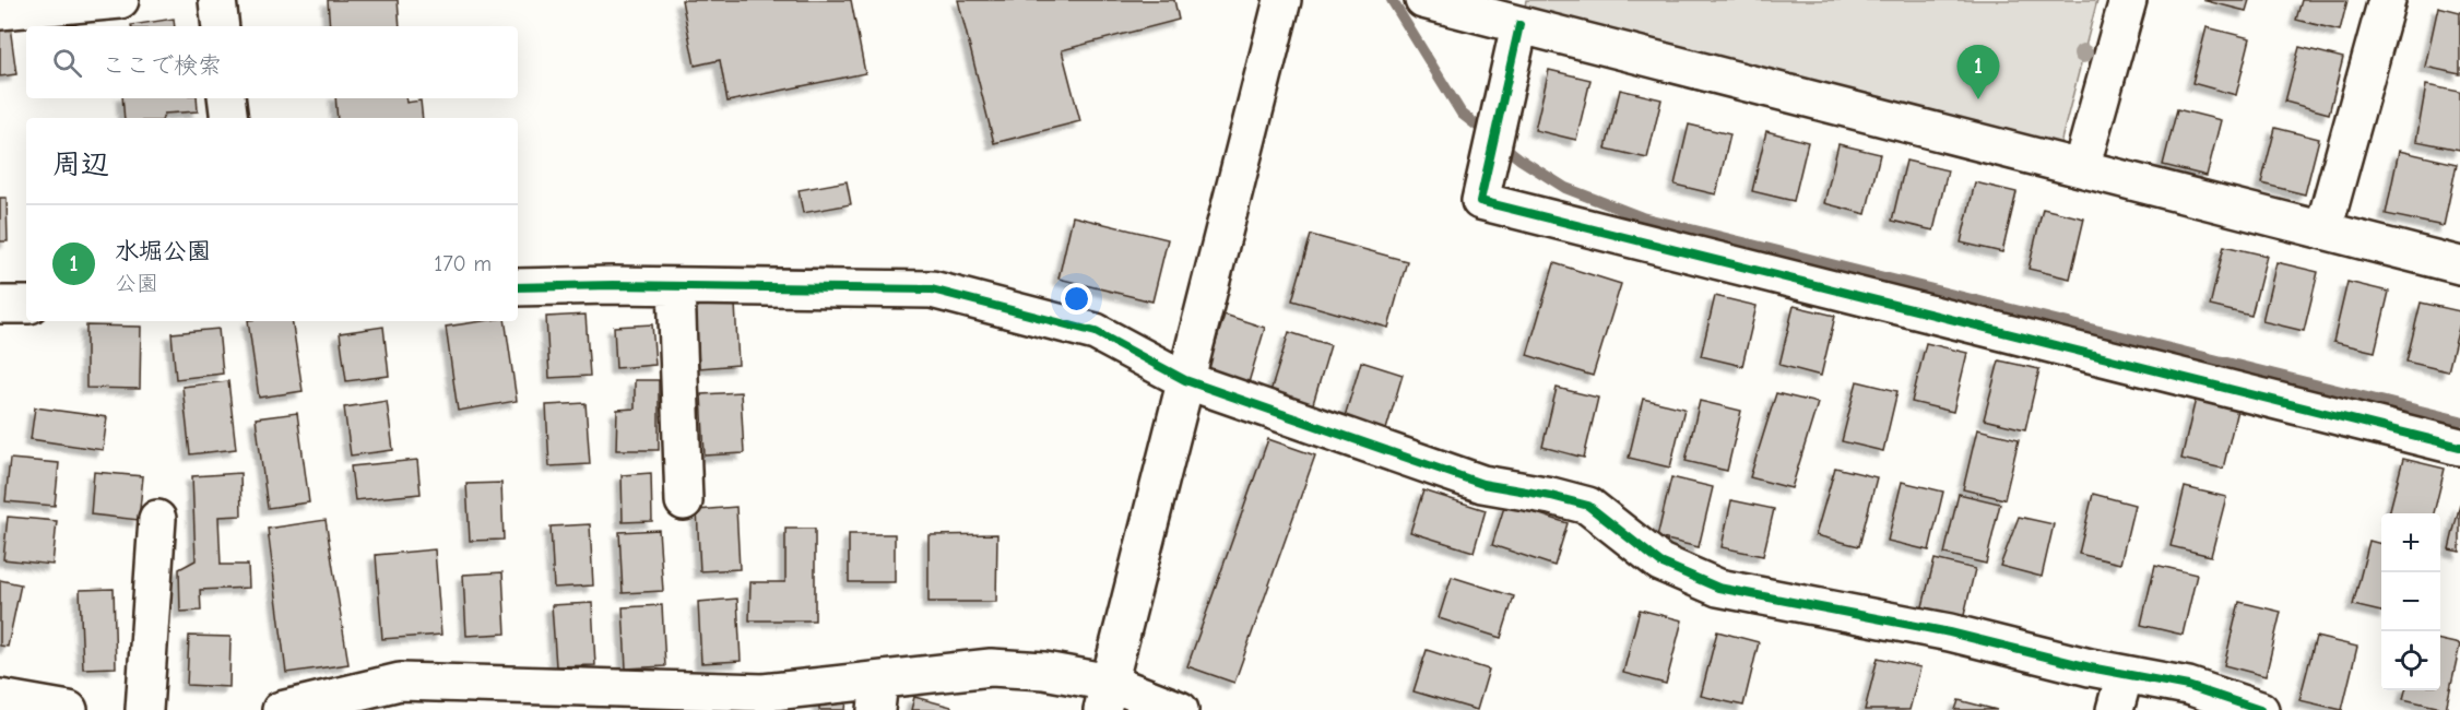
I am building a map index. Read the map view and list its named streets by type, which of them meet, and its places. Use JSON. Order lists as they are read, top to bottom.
{
  "page": {
    "search": "ここで検索",
    "pins": "1",
    "heading": "周辺",
    "list": [
      {
        "mark": "1",
        "name": "水堀公園",
        "note": "公園",
        "value": "170 m"
      }
    ],
    "map_buttons": ["+", "−"]
  }
}
